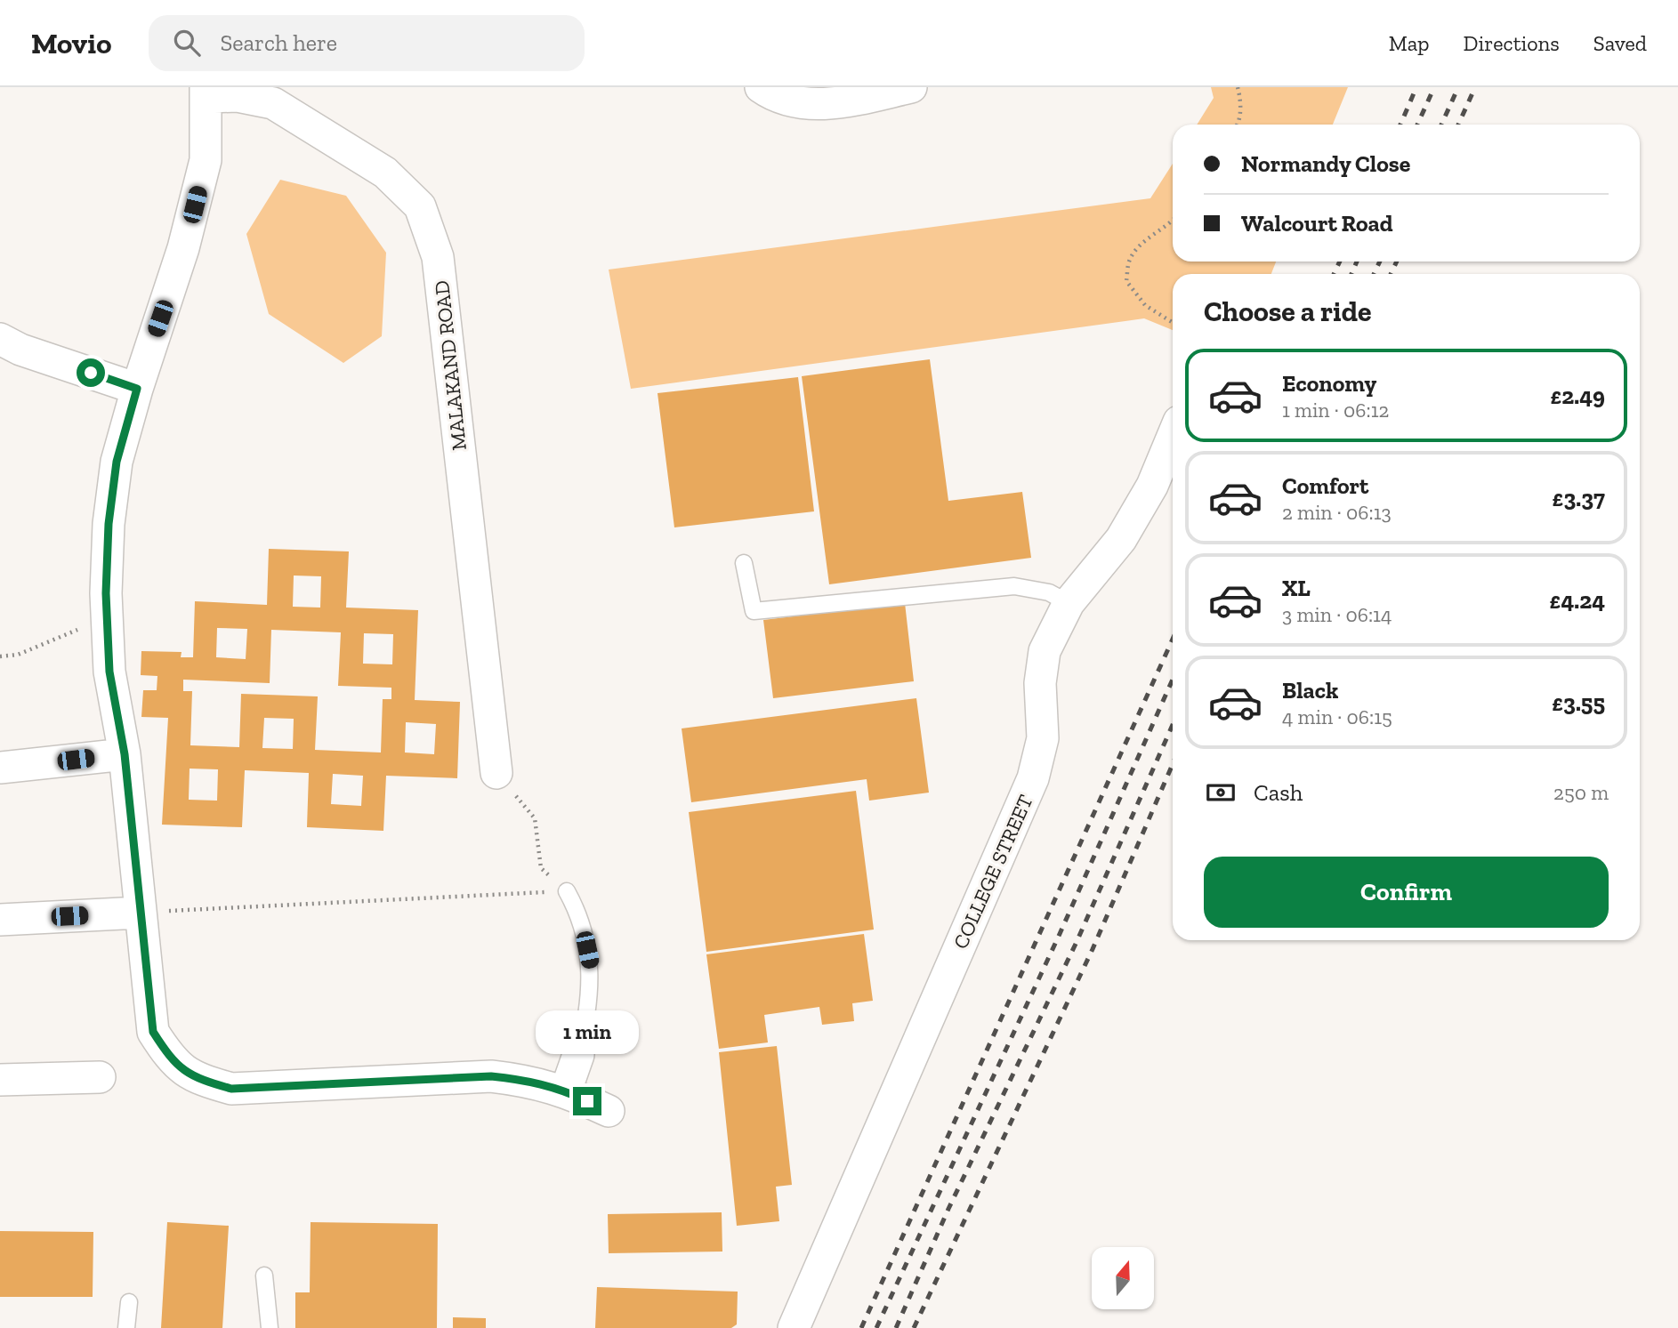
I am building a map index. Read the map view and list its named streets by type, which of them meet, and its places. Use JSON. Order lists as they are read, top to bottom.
{
  "streets": {
    "street": ["MALAKAND ROAD", "COLLEGE STREET"]
  },
  "north": "top",
  "page": {
    "header": "Movio",
    "search": "Search here",
    "nav": ["Map", "Directions", "Saved"],
    "banner": ["Normandy Close", "Walcourt Road"],
    "heading": "Choose a ride",
    "list": [
      {
        "name": "Economy",
        "note": "1 min · 06:12",
        "value": "£2.49"
      },
      {
        "name": "Comfort",
        "note": "2 min · 06:13",
        "value": "£3.37"
      },
      {
        "name": "XL",
        "note": "3 min · 06:14",
        "value": "£4.24"
      },
      {
        "name": "Black",
        "note": "4 min · 06:15",
        "value": "£3.55"
      }
    ],
    "pay": ["Cash", "250 m"],
    "buttons": "Confirm",
    "bubble": "1 min"
  }
}
